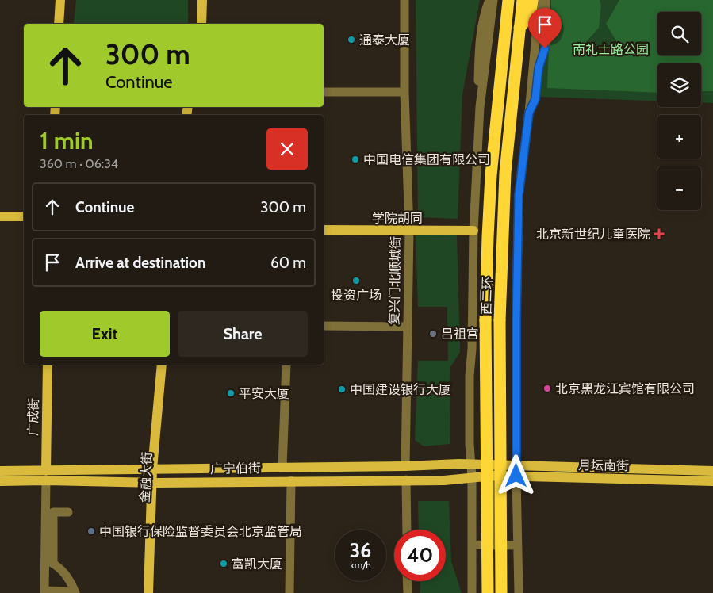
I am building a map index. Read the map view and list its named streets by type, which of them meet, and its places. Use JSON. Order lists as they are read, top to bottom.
{
  "streets": {
    "highway": ["西二环"],
    "main road": [
      "学院胡同",
      "广成街",
      "月坛南街",
      "广宁伯街",
      "金融大街"
    ],
    "street": ["复兴门北顺城街"]
  },
  "crossings": [
    ["学院胡同", "复兴门北顺城街"],
    ["复兴门北顺城街", "广宁伯街"],
    ["广成街", "广宁伯街"],
    ["月坛南街", "广宁伯街"],
    ["广宁伯街", "金融大街"]
  ],
  "parks": ["南礼士路公园"],
  "places": {
    "other": [
      "通泰大厦",
      "中国电信集团有限公司",
      "投资广场",
      "吕祖宫",
      "北京黑龙江宾馆有限公司",
      "中国建设银行大厦",
      "平安大厦",
      "中国银行保险监督委员会北京监管局",
      "富凯大厦"
    ],
    "health": ["北京新世纪儿童医院"]
  },
  "page": {
    "map_buttons": ["+", "−"],
    "turn": ["300 m", "Continue"],
    "heading": ["1 min", "360 m · 06:34"],
    "list": [
      {
        "name": "Continue",
        "value": "300 m"
      },
      {
        "name": "Arrive at destination",
        "value": "60 m"
      }
    ],
    "buttons": ["Exit", "Share"],
    "speed": "36 km/h",
    "limit": "40"
  }
}
